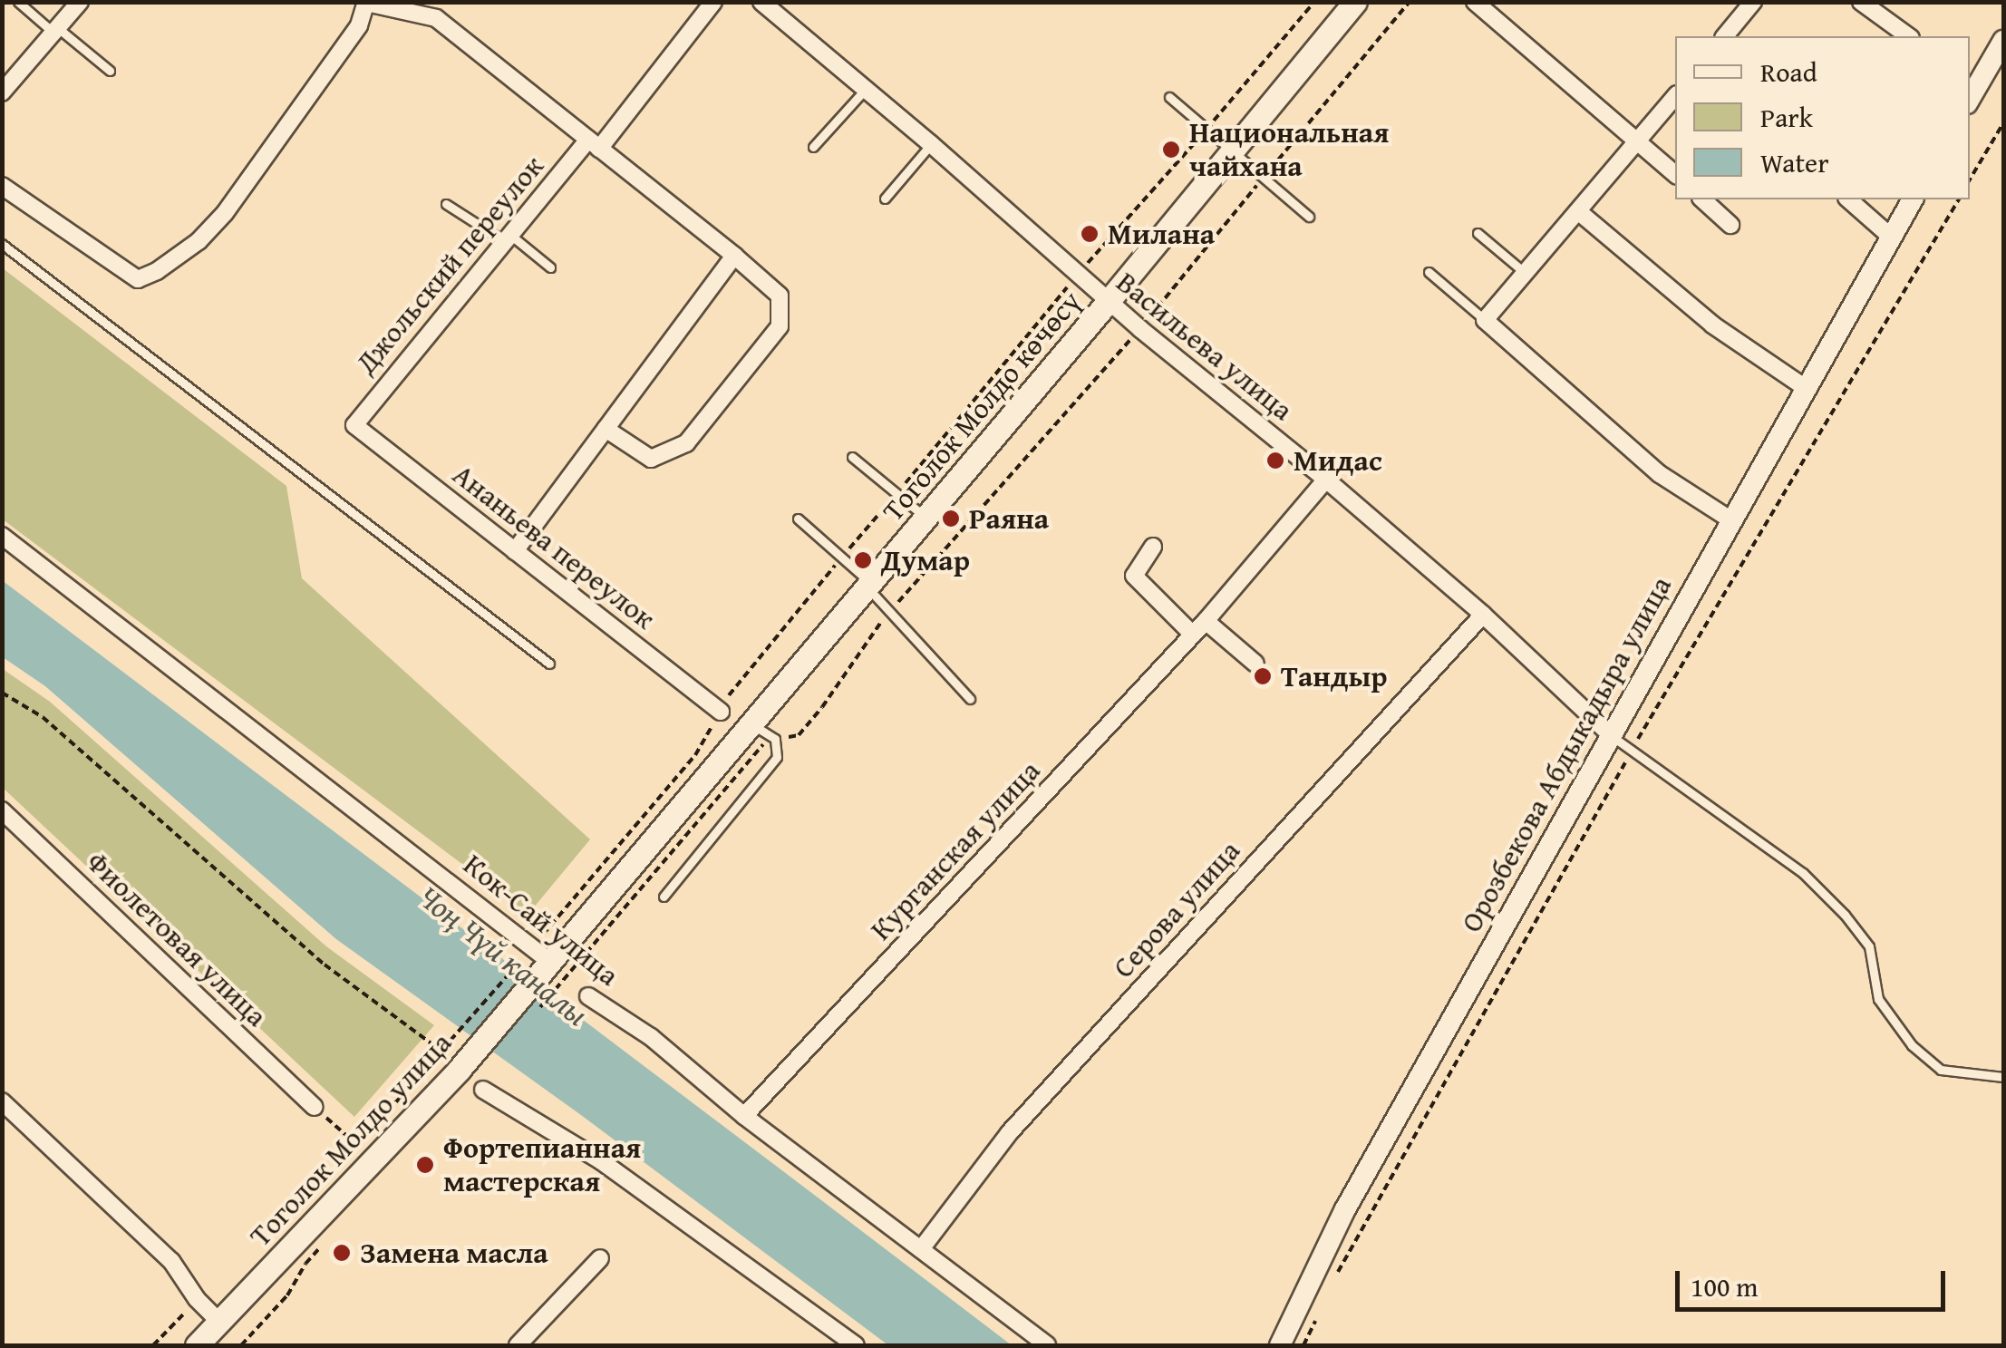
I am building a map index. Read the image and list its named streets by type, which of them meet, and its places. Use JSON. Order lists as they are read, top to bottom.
{
  "streets": {
    "main road": ["Тоголок Молдо көчөсү", "Тоголок Молдо улица"],
    "street": [
      "Джольский переулок",
      "Васильева улица",
      "Ананьева переулок",
      "Орозбекова Абдыкадыра улица",
      "Курганская улица",
      "Серова улица",
      "Кок-Сай улица",
      "Фиолетовая улица"
    ]
  },
  "crossings": [
    ["Джольский переулок", "Ананьева переулок"],
    ["Васильева улица", "Тоголок Молдо көчөсү"],
    ["Васильева улица", "Орозбекова Абдыкадыра улица"],
    ["Васильева улица", "Курганская улица"],
    ["Васильева улица", "Серова улица"],
    ["Тоголок Молдо көчөсү", "Кок-Сай улица"],
    ["Тоголок Молдо көчөсү", "Тоголок Молдо улица"],
    ["Курганская улица", "Кок-Сай улица"],
    ["Серова улица", "Кок-Сай улица"],
    ["Кок-Сай улица", "Тоголок Молдо улица"]
  ],
  "water": ["Чоң Чүй каналы"],
  "places": [
    "Национальная чайхана",
    "Милана",
    "Мидас",
    "Раяна",
    "Думар",
    "Тандыр",
    "Фортепианная мастерская",
    "Замена масла"
  ],
  "legend": ["Road", "Park", "Water"],
  "scale_bar": "100 m"
}
